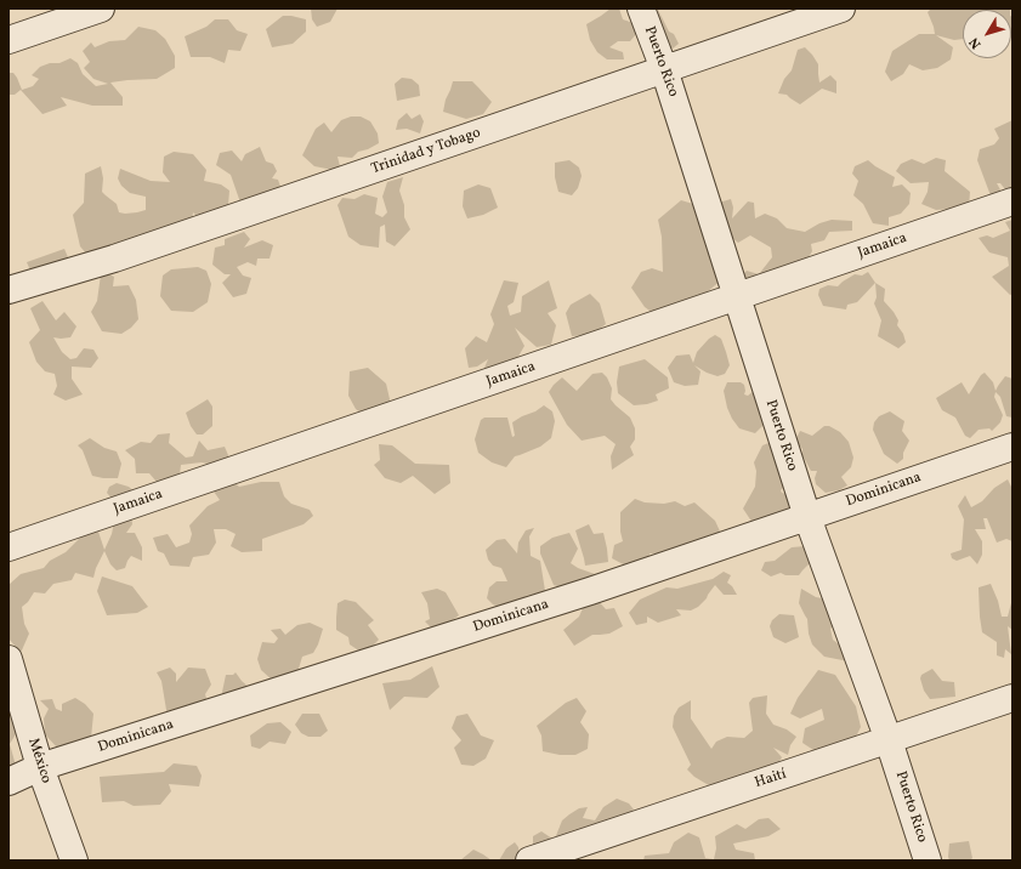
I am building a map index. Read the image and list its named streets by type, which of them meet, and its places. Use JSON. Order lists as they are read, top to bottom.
{
  "streets": {
    "street": [
      "Puerto Rico",
      "Trinidad y Tobago",
      "Jamaica",
      "Dominicana",
      "México",
      "Haití"
    ]
  },
  "crossings": [
    ["Puerto Rico", "Trinidad y Tobago"],
    ["Puerto Rico", "Jamaica"],
    ["Puerto Rico", "Dominicana"],
    ["Puerto Rico", "Haití"],
    ["Dominicana", "México"]
  ],
  "north": "bottom left"
}
